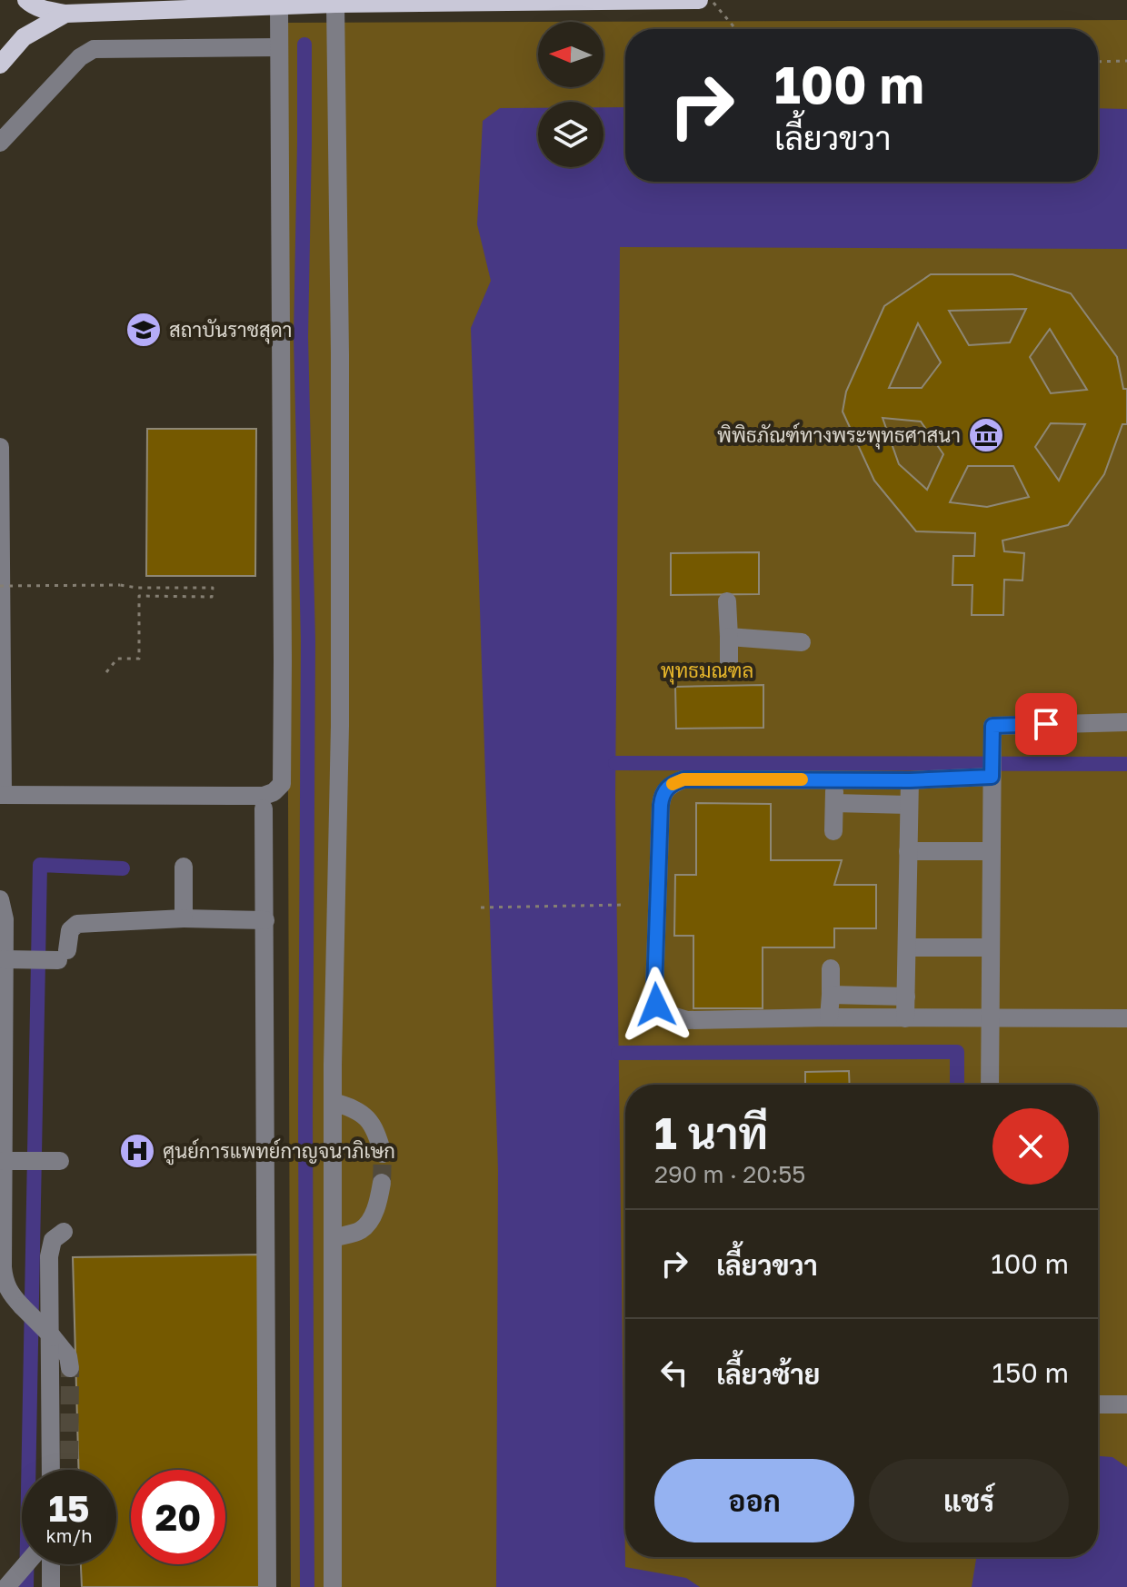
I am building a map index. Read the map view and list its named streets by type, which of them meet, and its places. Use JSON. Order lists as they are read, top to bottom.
{
  "parks": ["พุทธมณฑล"],
  "places": {
    "school or university": ["สถาบันราชสุดา"],
    "museum": ["พิพิธภัณฑ์ทางพระพุทธศาสนา"],
    "hospital": ["ศูนย์การแพทย์กาญจนาภิเษก"]
  },
  "north": "left",
  "page": {
    "turn": ["100 m", "เลี้ยวขวา"],
    "heading": ["1 นาที", "290 m · 20:55"],
    "list": [
      {
        "name": "เลี้ยวขวา",
        "value": "100 m"
      },
      {
        "name": "เลี้ยวซ้าย",
        "value": "150 m"
      }
    ],
    "buttons": ["ออก", "แชร์"],
    "speed": "15 km/h",
    "limit": "20"
  }
}
